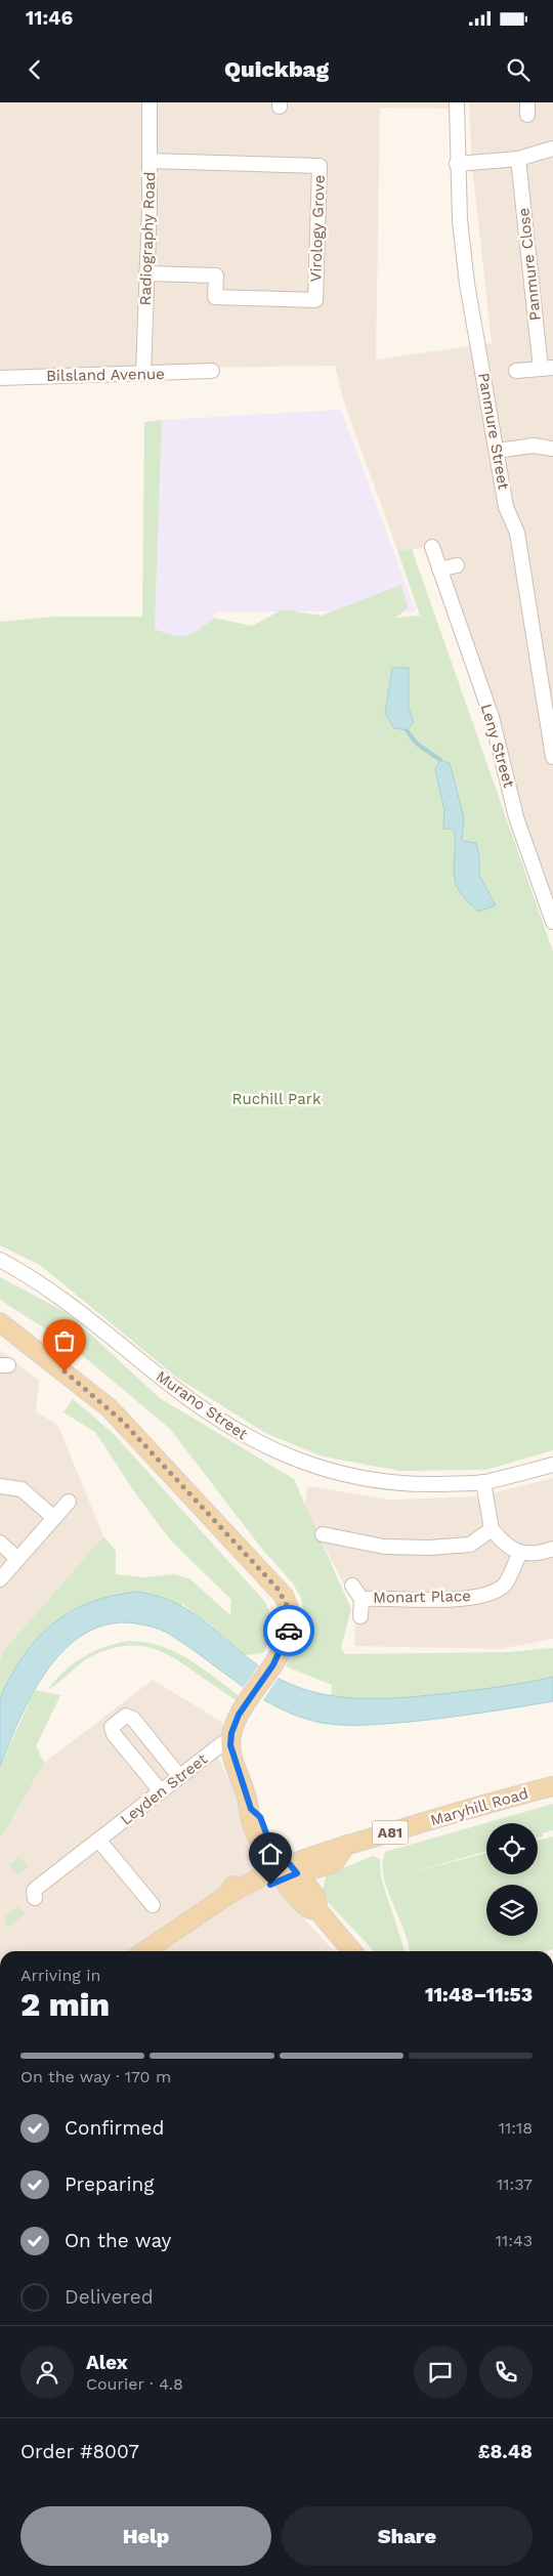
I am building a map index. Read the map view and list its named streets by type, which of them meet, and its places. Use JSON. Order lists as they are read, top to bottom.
{
  "streets": {
    "main road": ["Maryhill Road", "A81"],
    "street": [
      "Virology Grove",
      "Radiography Road",
      "Panmure Close",
      "Bilsland Avenue",
      "Panmure Street",
      "Leny Street",
      "Murano Street",
      "Monart Place",
      "Leyden Street"
    ]
  },
  "crossings": [
    ["Virology Grove", "Radiography Road"],
    ["Radiography Road", "Bilsland Avenue"]
  ],
  "parks": ["Ruchill Park"],
  "page": {
    "status": "11:46",
    "header": "Quickbag",
    "heading": ["2 min", "Arriving in", "11:48–11:53"],
    "panel": [
      "Alex",
      "Courier · 4.8",
      "Order #8007",
      "£8.48"
    ],
    "bar": "On the way · 170 m",
    "list": [
      ["Confirmed", "11:18"],
      ["Preparing", "11:37"],
      ["On the way", "11:43"],
      "Delivered"
    ],
    "buttons": ["Help", "Share"]
  }
}
